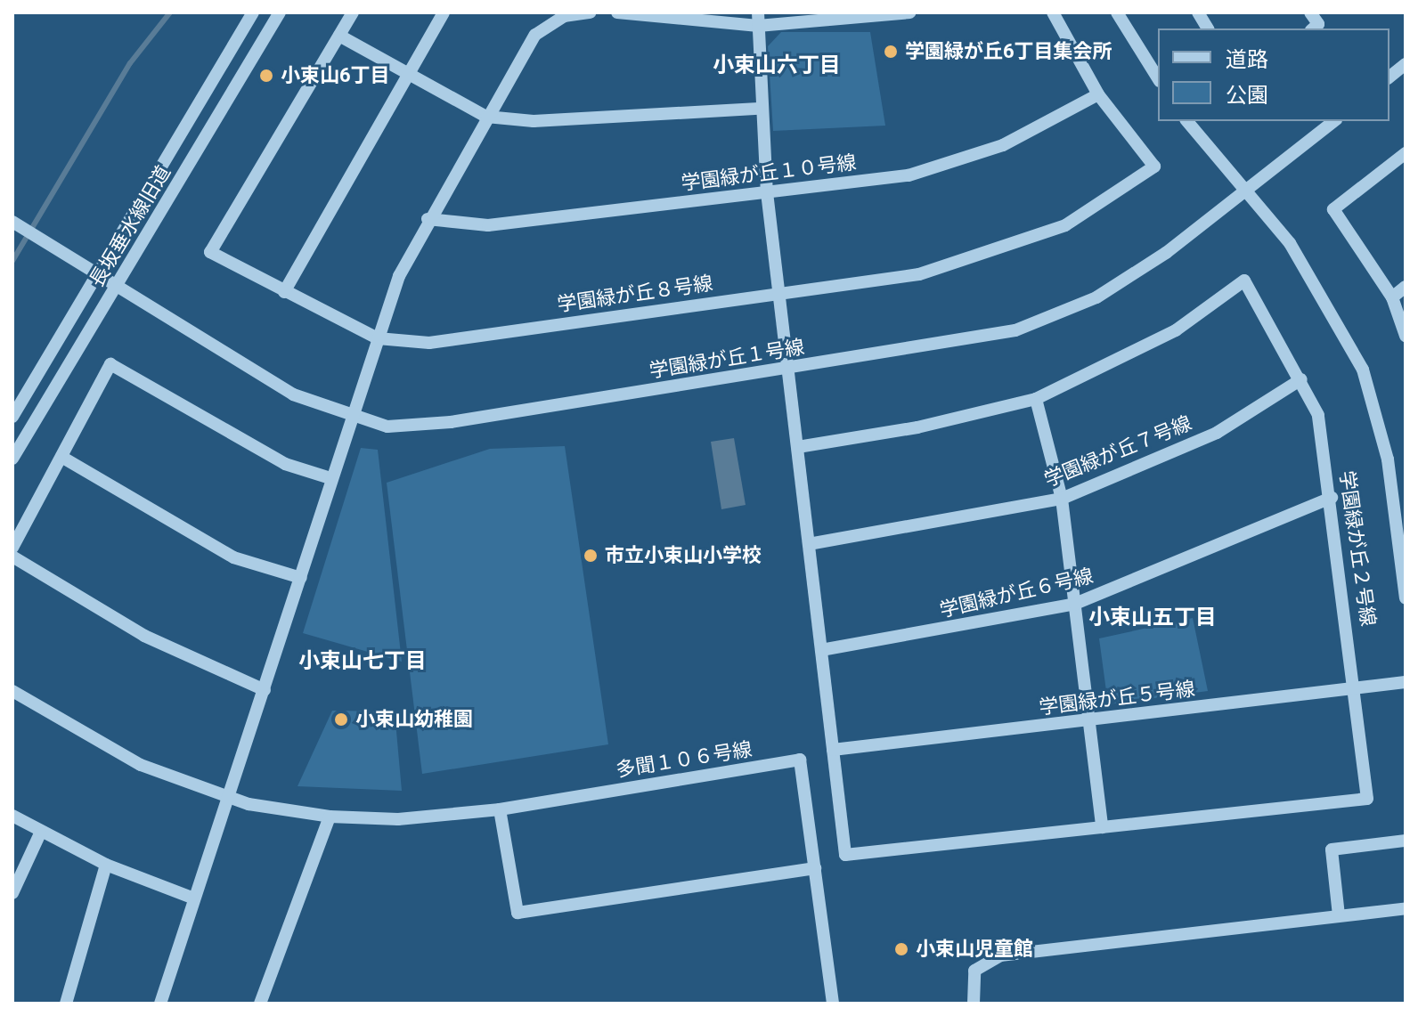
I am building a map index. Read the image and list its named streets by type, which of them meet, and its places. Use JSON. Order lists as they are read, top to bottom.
{
  "streets": {
    "street": [
      "学園緑が丘１０号線",
      "長坂垂水線旧道",
      "学園緑が丘８号線",
      "学園緑が丘１号線",
      "学園緑が丘７号線",
      "学園緑が丘２号線",
      "学園緑が丘６号線",
      "学園緑が丘５号線",
      "多聞１０６号線"
    ]
  },
  "crossings": [
    ["学園緑が丘１０号線", "学園緑が丘８号線"],
    ["長坂垂水線旧道", "学園緑が丘１号線"],
    ["学園緑が丘７号線", "学園緑が丘２号線"],
    ["学園緑が丘２号線", "学園緑が丘６号線"],
    ["学園緑が丘２号線", "学園緑が丘５号線"]
  ],
  "districts": ["小束山六丁目", "小束山五丁目", "小束山七丁目"],
  "places": [
    "学園緑が丘6丁目集会所",
    "小束山6丁目",
    "市立小束山小学校",
    "小束山幼稚園",
    "小束山児童館"
  ],
  "legend": ["道路", "公園"]
}
